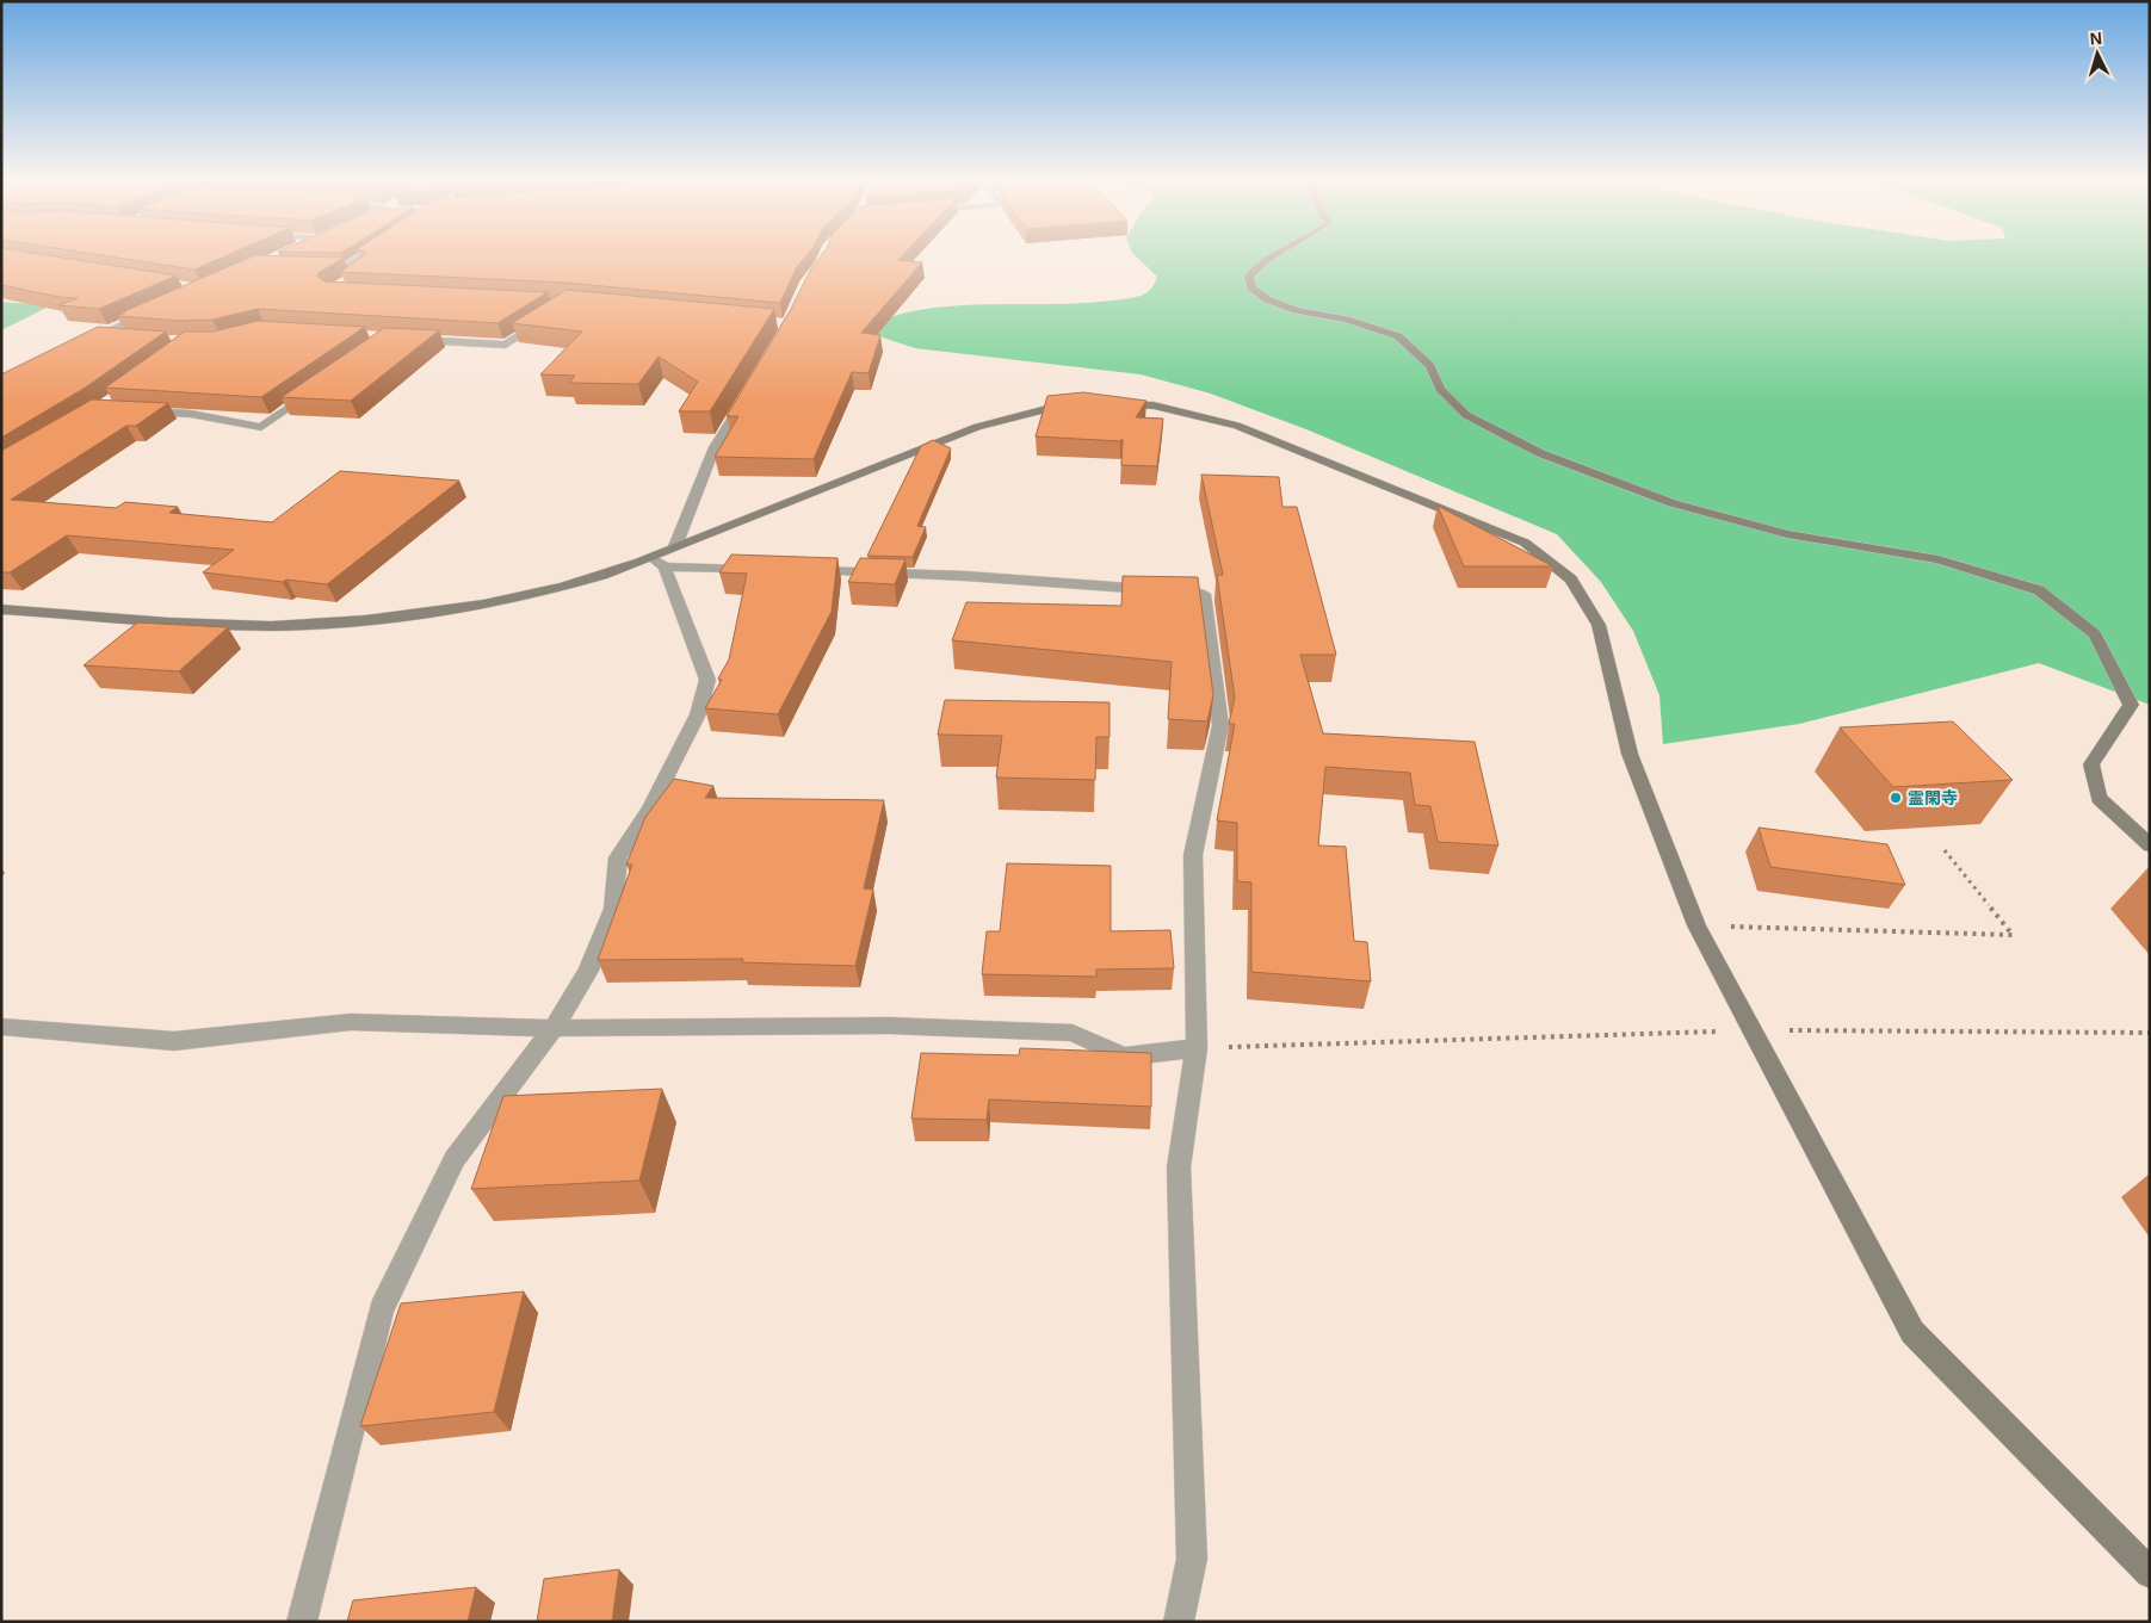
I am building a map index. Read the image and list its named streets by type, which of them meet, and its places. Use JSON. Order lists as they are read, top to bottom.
{
  "places": ["霊閑寺"],
  "north": "top"
}
